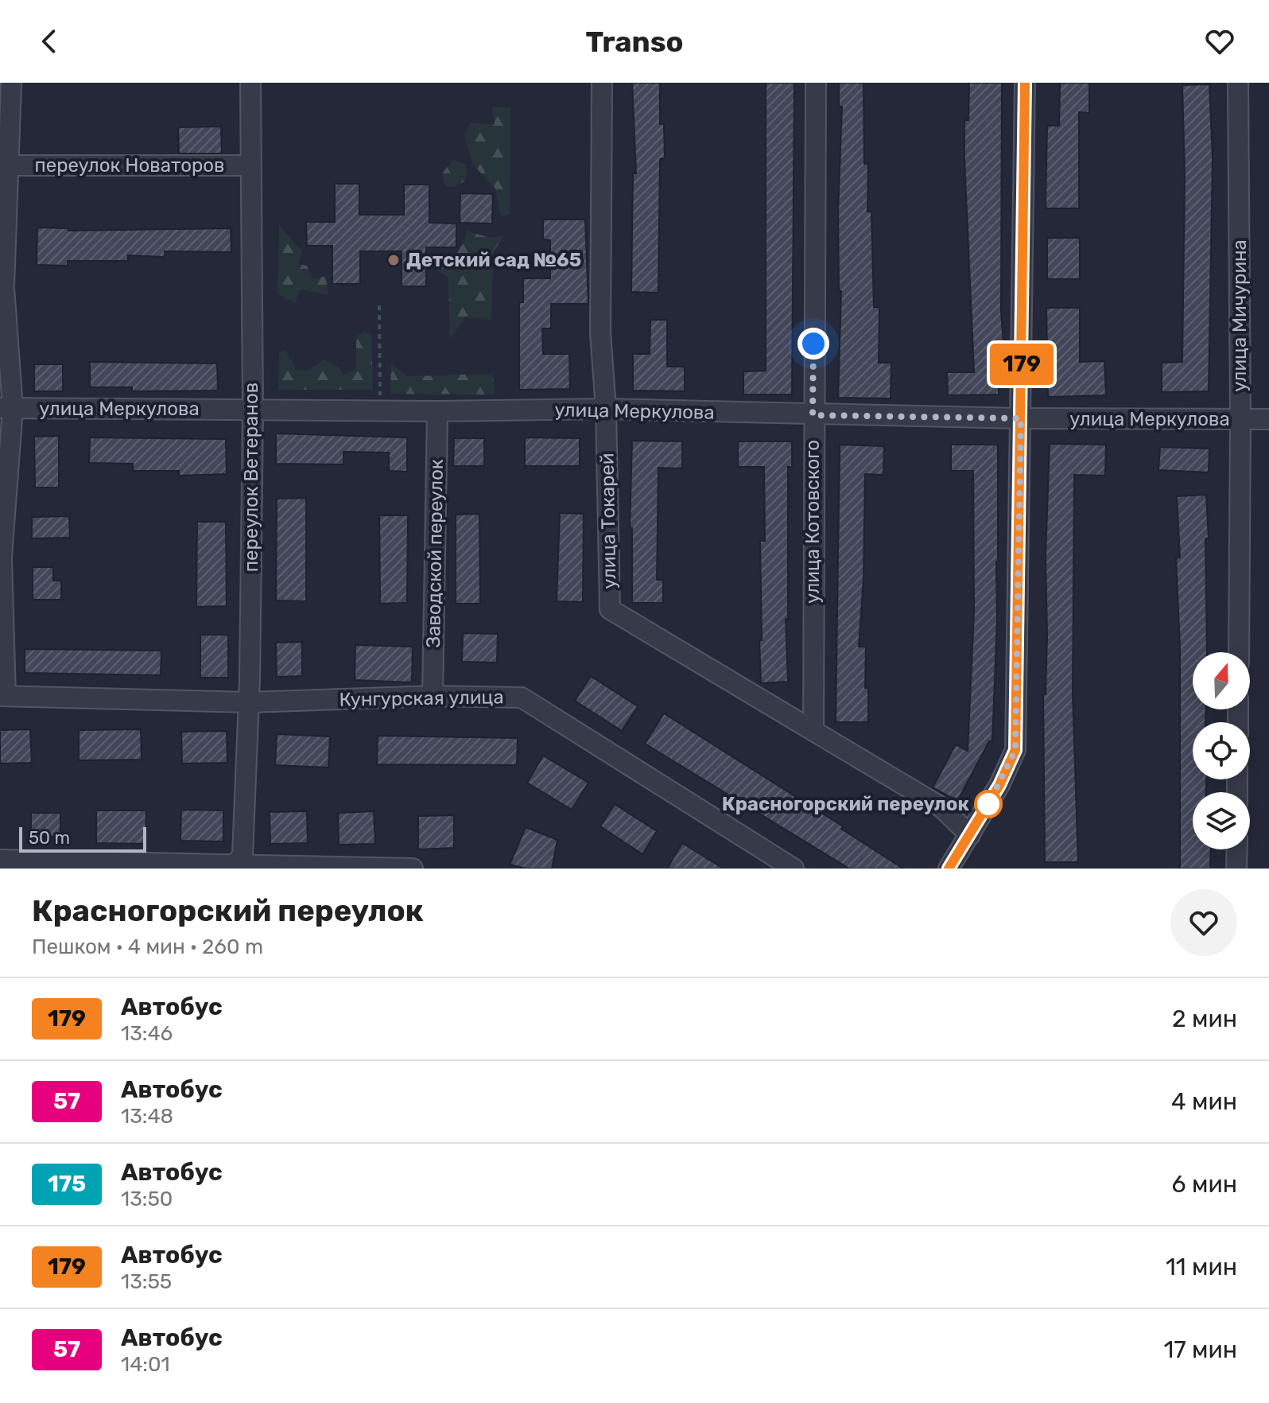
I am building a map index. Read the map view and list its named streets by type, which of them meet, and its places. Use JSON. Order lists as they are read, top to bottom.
{
  "streets": {
    "street": [
      "переулок Новаторов",
      "улица Мичурина",
      "улица Меркулова",
      "переулок Ветеранов",
      "улица Токарей",
      "улица Котовского",
      "Заводской переулок",
      "Кунгурская улица"
    ]
  },
  "crossings": [
    ["переулок Новаторов", "переулок Ветеранов"],
    ["улица Мичурина", "улица Меркулова"],
    ["улица Меркулова", "переулок Ветеранов"],
    ["улица Меркулова", "улица Токарей"],
    ["улица Меркулова", "улица Котовского"],
    ["улица Меркулова", "Заводской переулок"],
    ["переулок Ветеранов", "Кунгурская улица"],
    ["улица Токарей", "улица Котовского"],
    ["Заводской переулок", "Кунгурская улица"]
  ],
  "places": ["Детский сад №65", "Красногорский переулок"],
  "lines": ["bus line 179"],
  "scale_bar": "50 m",
  "north": "top",
  "page": {
    "header": "Transo",
    "on_map": "179",
    "scale": "50 m",
    "heading": ["Красногорский переулок", "Пешком · 4 мин · 260 m"],
    "list": [
      {
        "mark": "179",
        "name": "Автобус",
        "note": "13:46",
        "value": "2 мин"
      },
      {
        "mark": "57",
        "name": "Автобус",
        "note": "13:48",
        "value": "4 мин"
      },
      {
        "mark": "175",
        "name": "Автобус",
        "note": "13:50",
        "value": "6 мин"
      },
      {
        "mark": "179",
        "name": "Автобус",
        "note": "13:55",
        "value": "11 мин"
      },
      {
        "mark": "57",
        "name": "Автобус",
        "note": "14:01",
        "value": "17 мин"
      }
    ]
  }
}
